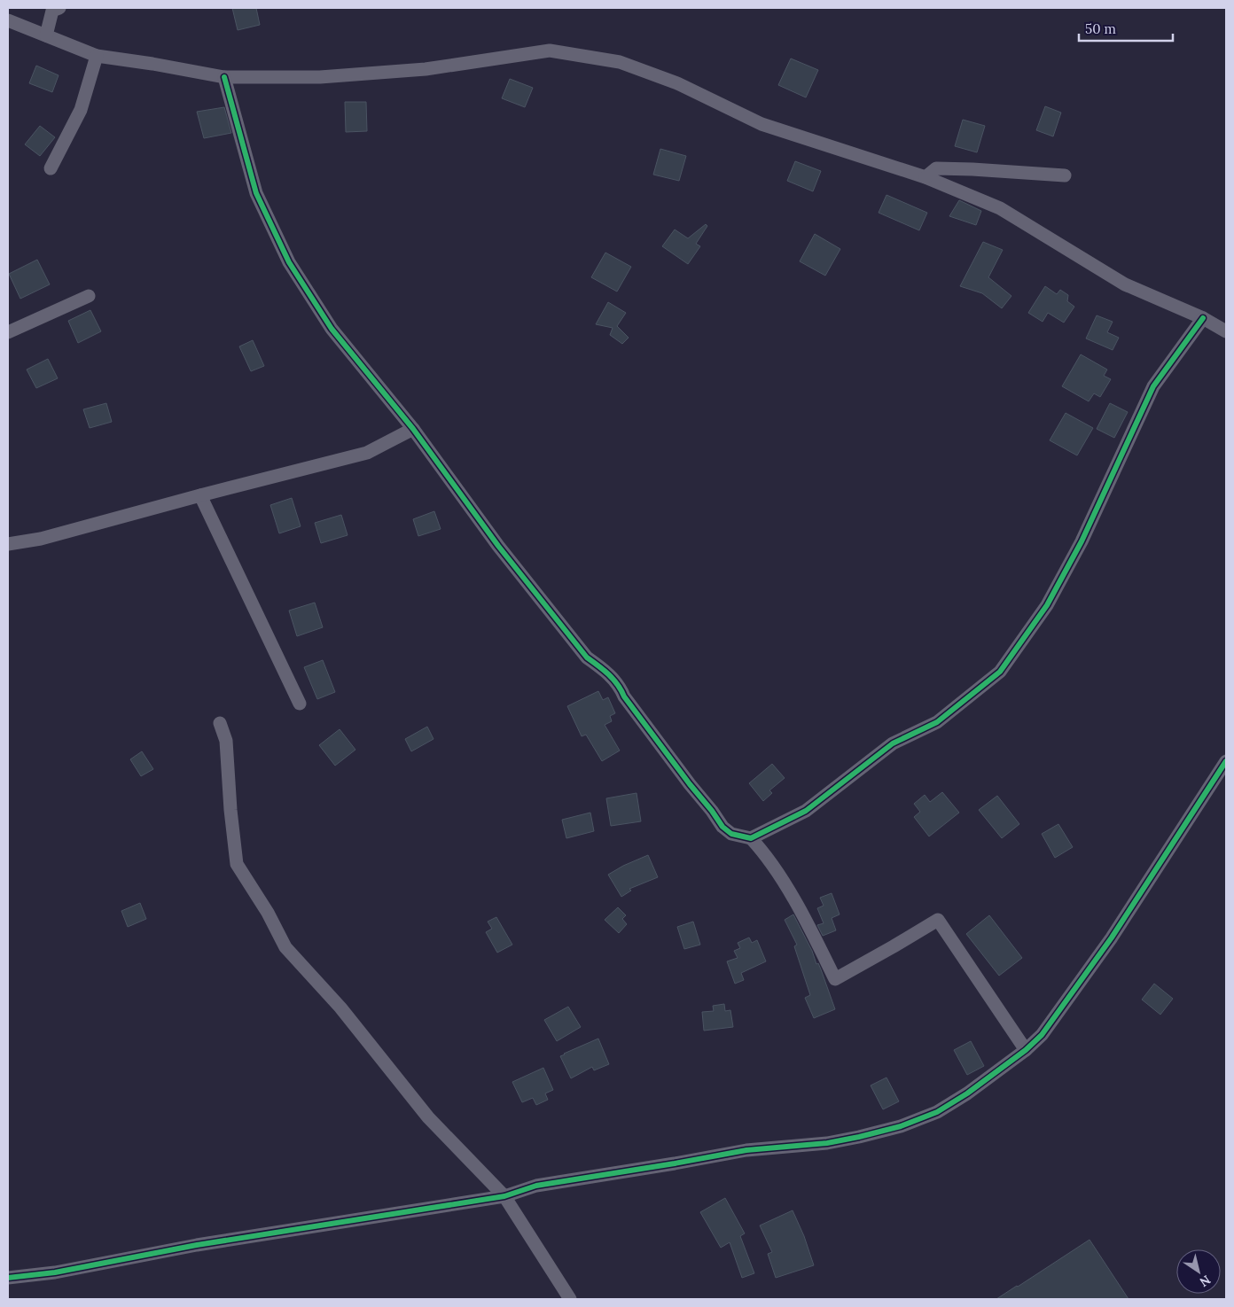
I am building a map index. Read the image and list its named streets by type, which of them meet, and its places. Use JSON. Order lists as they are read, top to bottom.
{
  "scale_bar": "50 m",
  "north": "bottom right"
}
